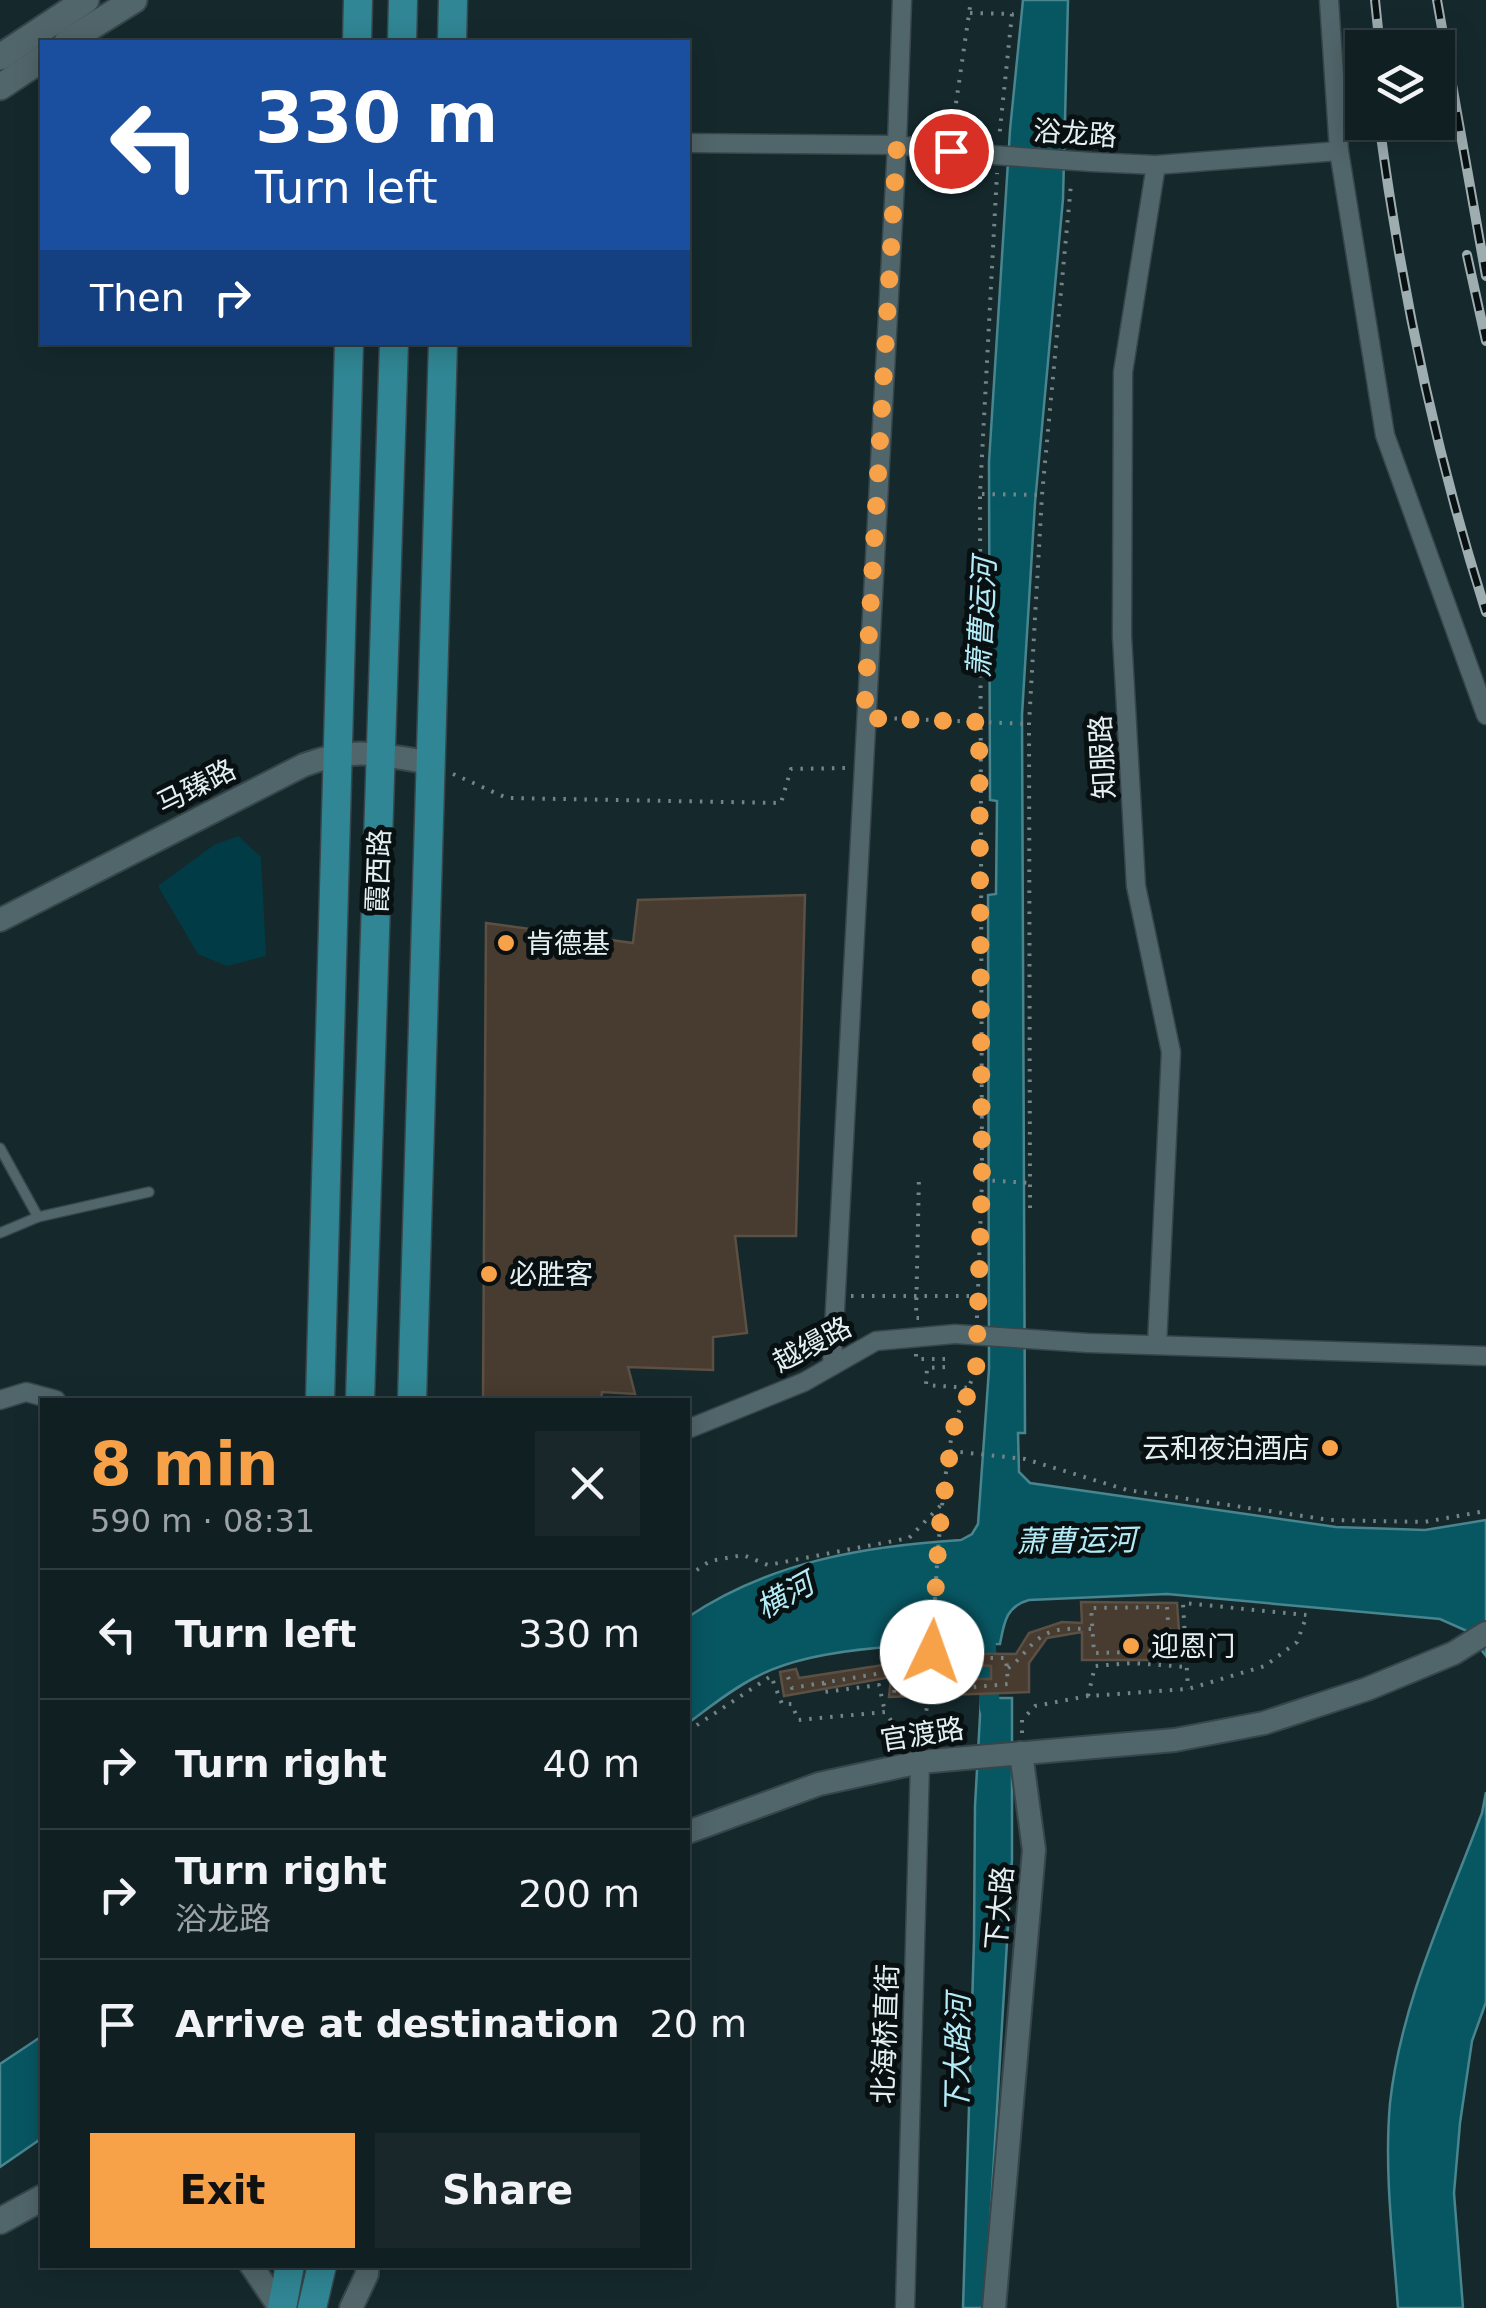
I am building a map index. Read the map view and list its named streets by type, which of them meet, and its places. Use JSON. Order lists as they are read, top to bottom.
{
  "streets": {
    "main road": ["霞西路"],
    "street": [
      "浴龙路",
      "知服路",
      "马臻路",
      "越缦路",
      "官渡路",
      "下大路",
      "北海桥直街"
    ]
  },
  "crossings": [
    ["浴龙路", "知服路"],
    ["知服路", "越缦路"],
    ["马臻路", "霞西路"],
    ["官渡路", "下大路"],
    ["官渡路", "北海桥直街"]
  ],
  "water": ["萧曹运河", "横河", "下大路河"],
  "places": [
    "肯德基",
    "必胜客",
    "云和夜泊酒店",
    "迎恩门"
  ],
  "page": {
    "turn": ["330 m", "Turn left"],
    "then": "Then",
    "heading": ["8 min", "590 m · 08:31"],
    "list": [
      {
        "name": "Turn left",
        "value": "330 m"
      },
      {
        "name": "Turn right",
        "value": "40 m"
      },
      {
        "name": "Turn right",
        "note": "浴龙路",
        "value": "200 m"
      },
      {
        "name": "Arrive at destination",
        "value": "20 m"
      }
    ],
    "buttons": ["Exit", "Share"]
  }
}
